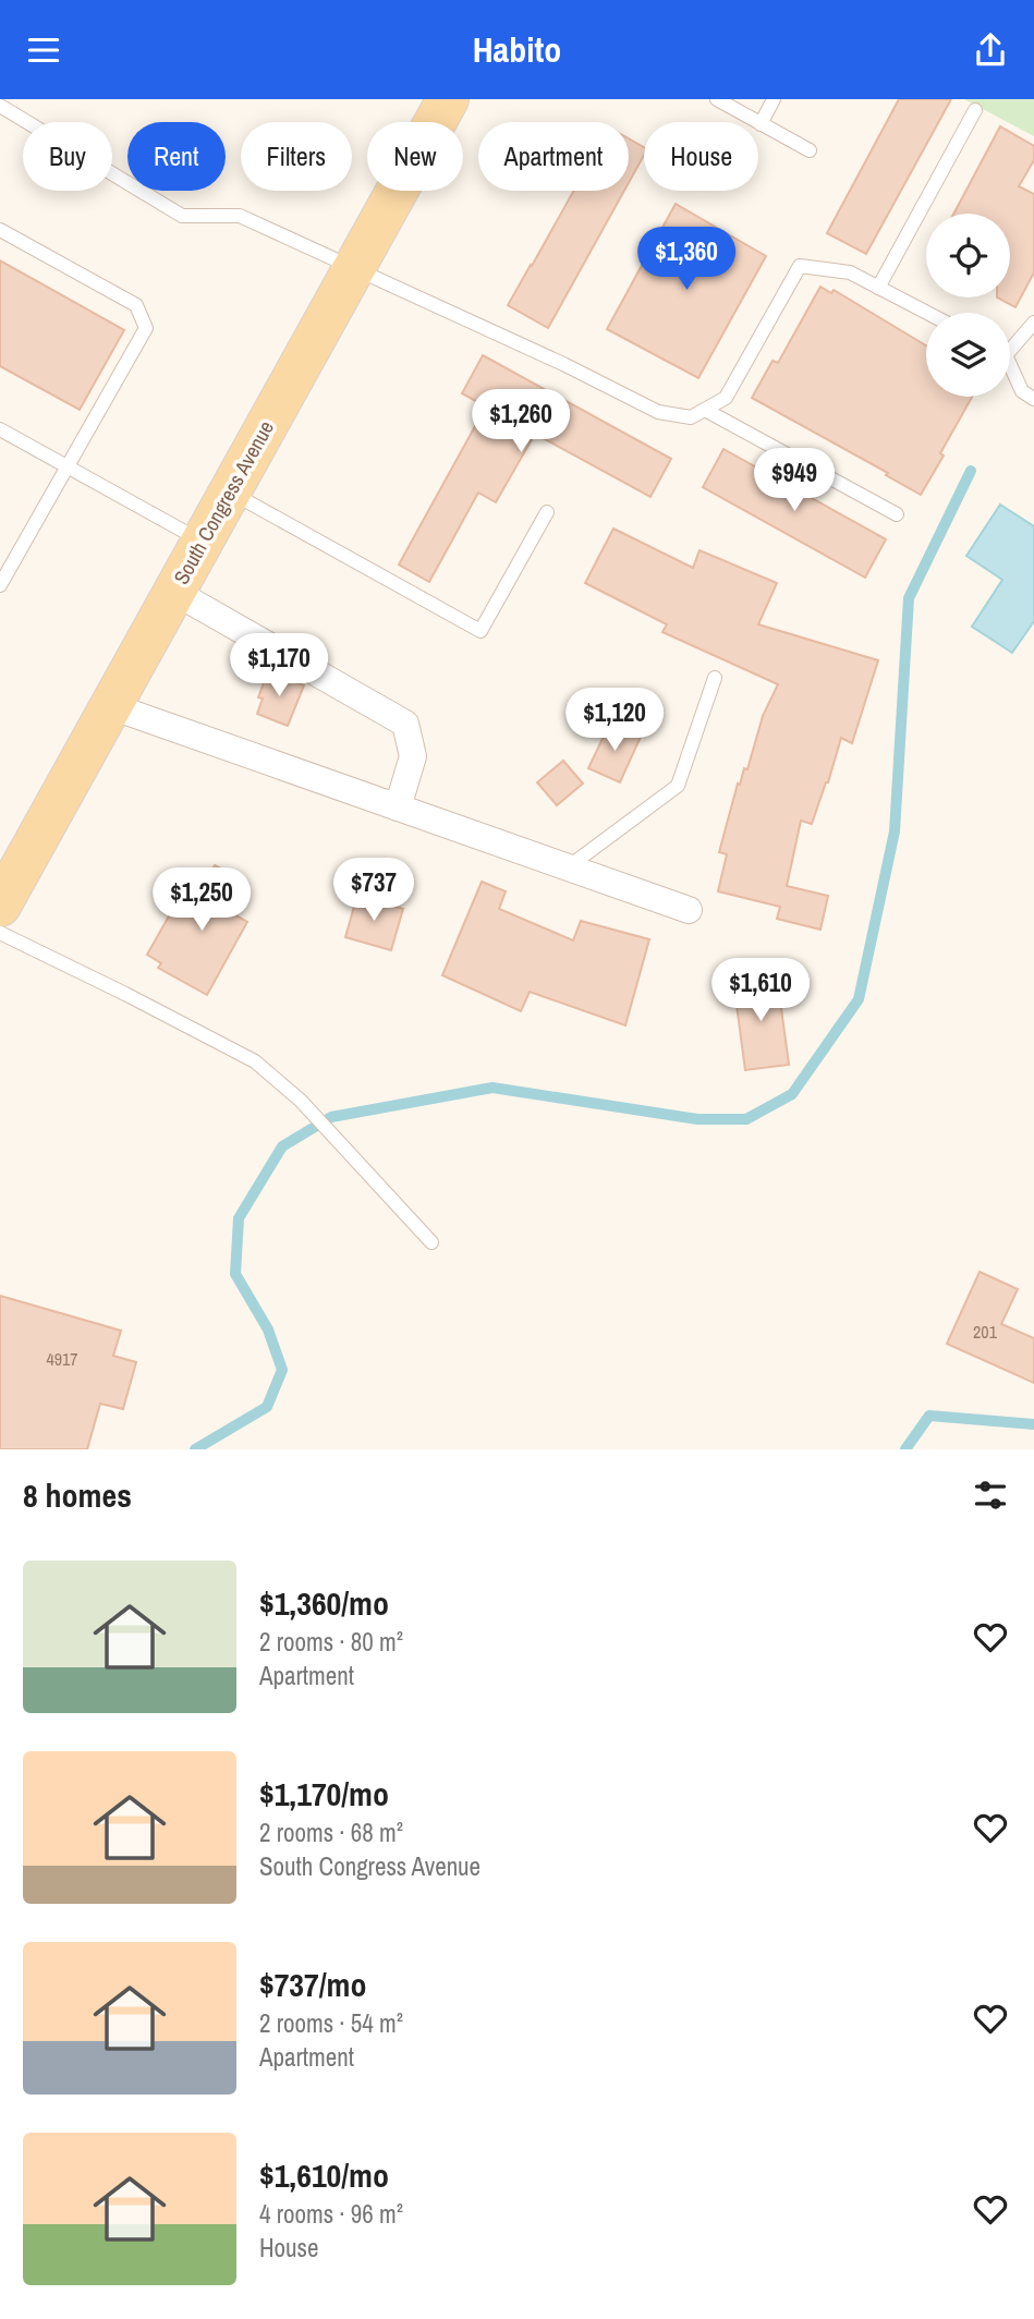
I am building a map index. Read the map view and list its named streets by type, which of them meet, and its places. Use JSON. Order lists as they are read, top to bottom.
{
  "streets": {
    "main road": ["South Congress Avenue"]
  },
  "house_numbers": ["201", "4917"],
  "page": {
    "header": "Habito",
    "chip": [
      "Buy",
      "Rent",
      "Filters",
      "New",
      "Apartment",
      "House"
    ],
    "price": [
      "$1,360",
      "$1,260",
      "$949",
      "$1,170",
      "$1,120",
      "$737",
      "$1,250",
      "$1,610"
    ],
    "heading": "8 homes",
    "list": [
      {
        "name": "$1,360/mo",
        "note": "2 rooms · 80 m² · Apartment"
      },
      {
        "name": "$1,170/mo",
        "note": "2 rooms · 68 m² · South Congress Avenue"
      },
      {
        "name": "$737/mo",
        "note": "2 rooms · 54 m² · Apartment"
      },
      {
        "name": "$1,610/mo",
        "note": "4 rooms · 96 m² · House"
      }
    ]
  }
}
